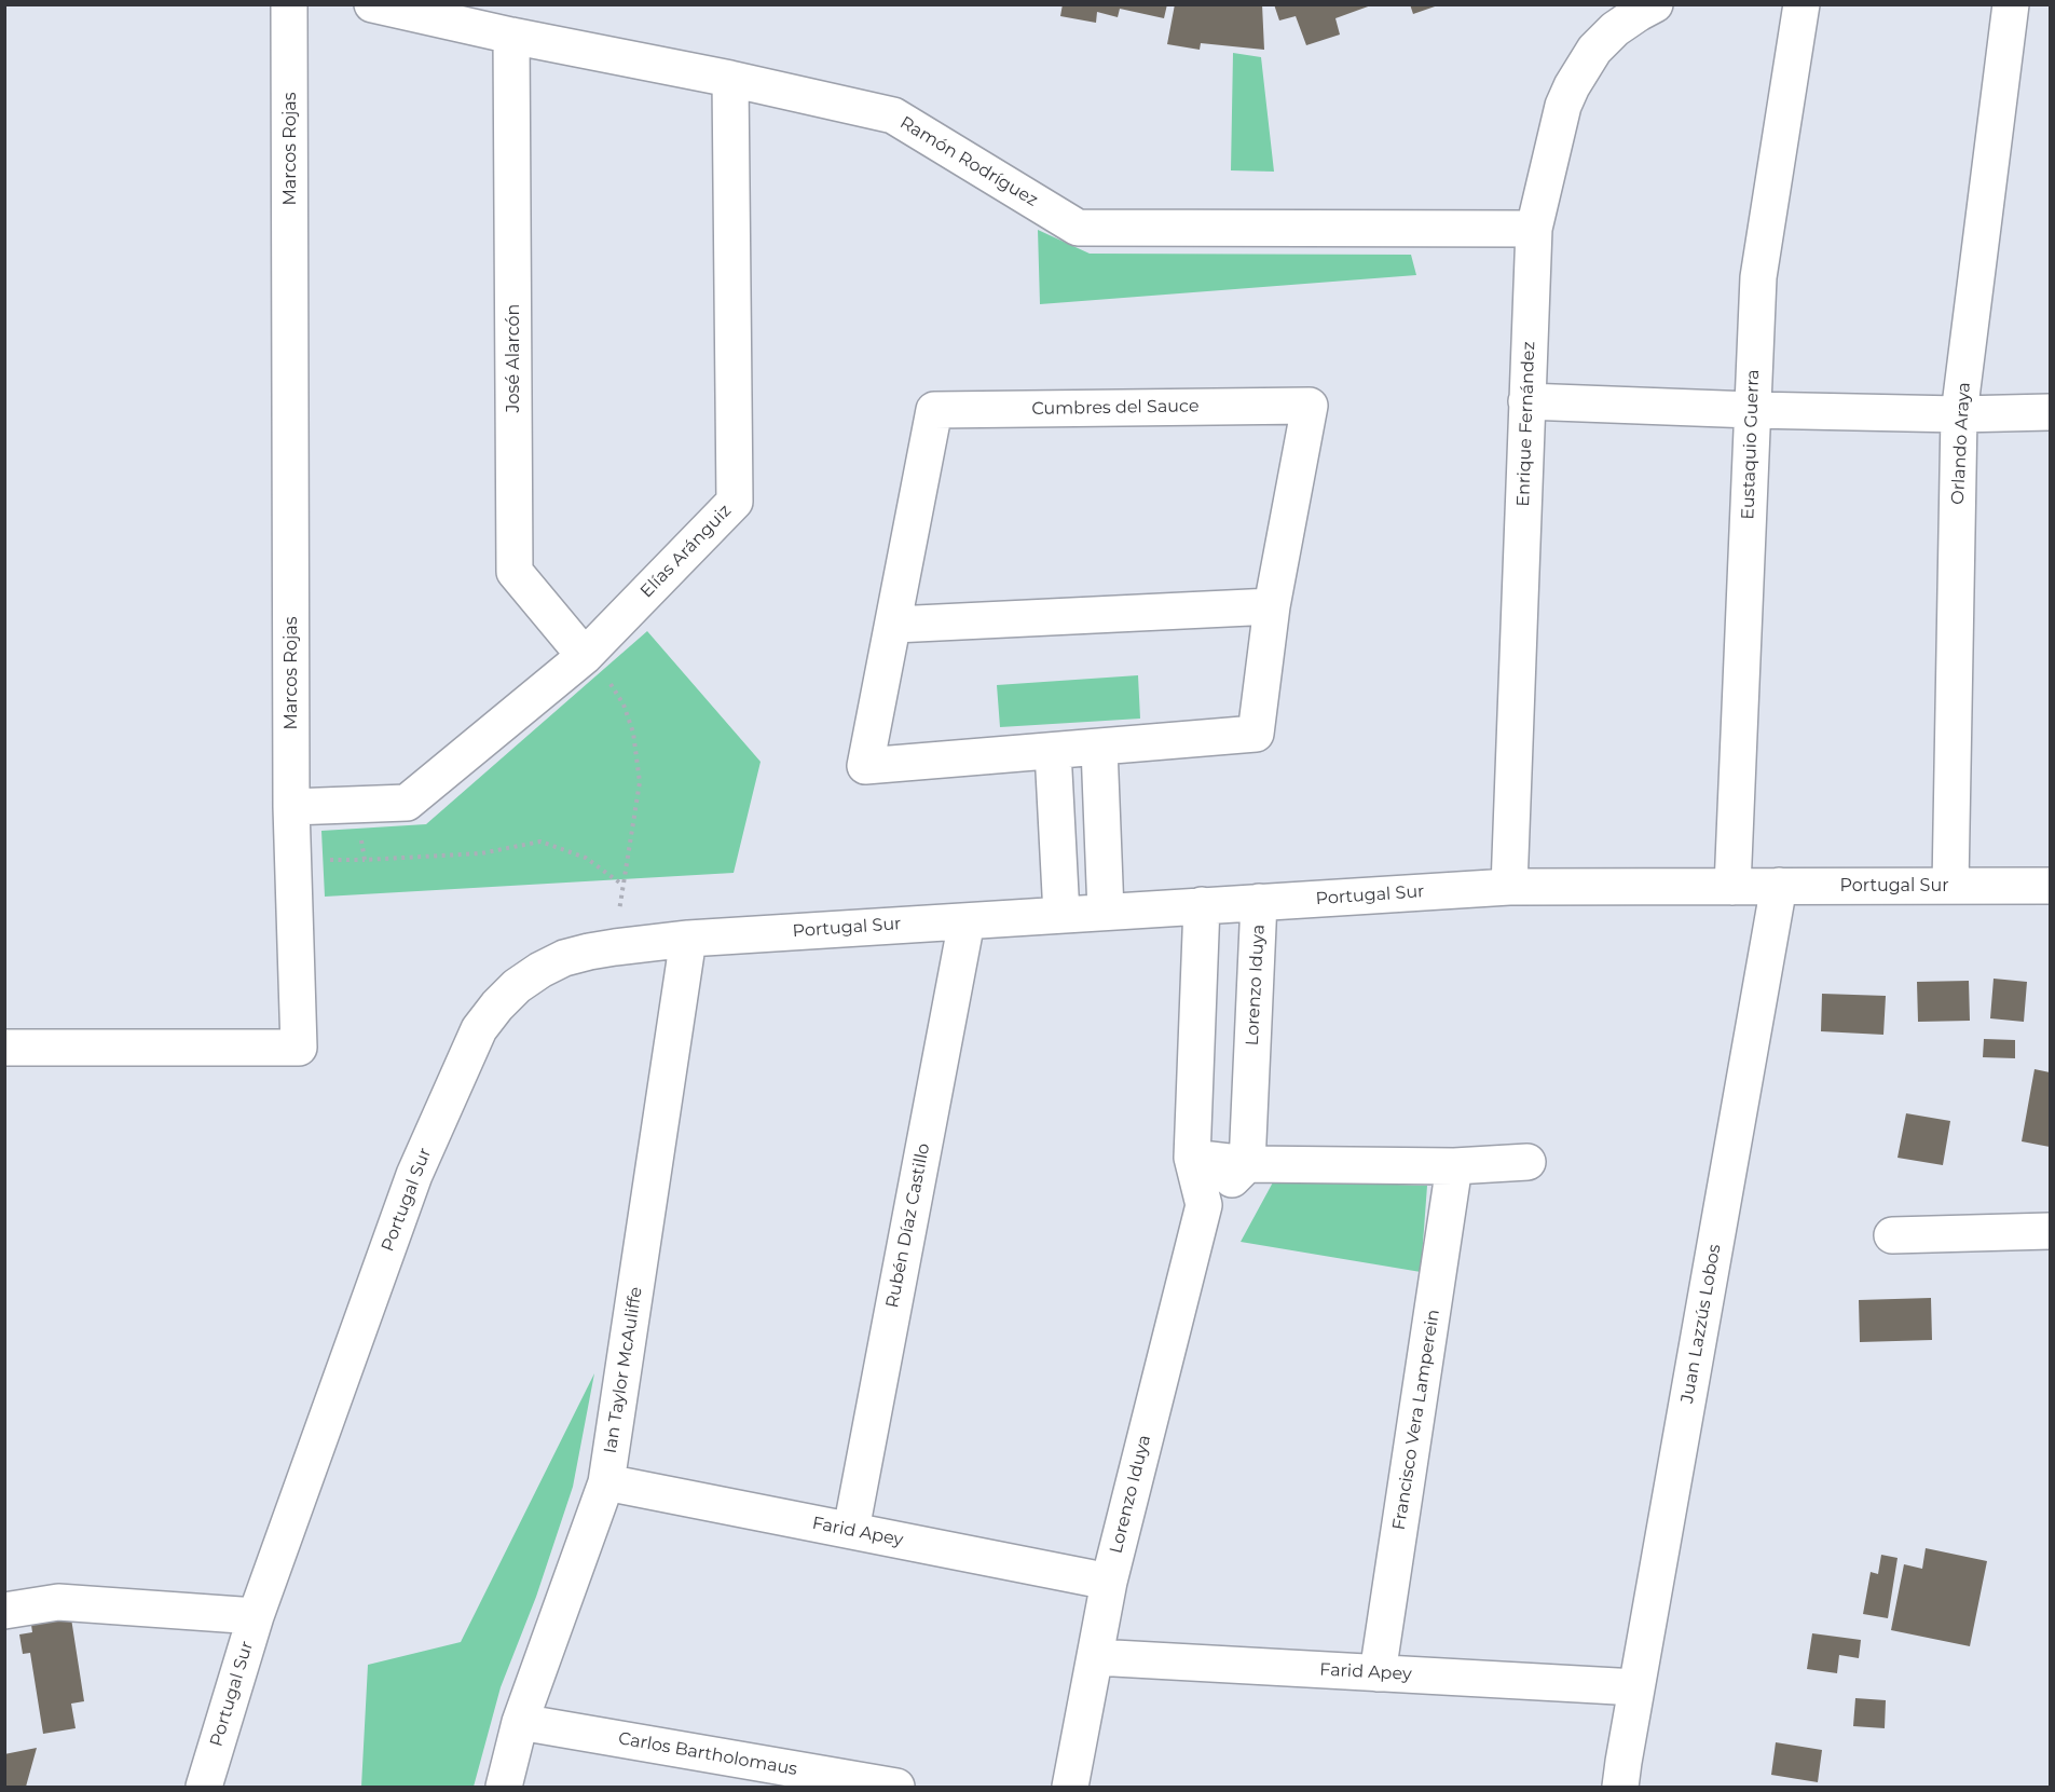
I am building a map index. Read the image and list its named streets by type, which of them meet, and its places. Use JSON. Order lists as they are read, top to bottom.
{
  "streets": {
    "street": [
      "Marcos Rojas",
      "Ramón Rodríguez",
      "José Alarcón",
      "Cumbres del Sauce",
      "Enrique Fernández",
      "Orlando Araya",
      "Eustaquio Guerra",
      "Elías Aránguiz",
      "Portugal Sur",
      "Lorenzo Iduya",
      "Rubén Díaz Castillo",
      "Juan Lazzús Lobos",
      "Ian Taylor McAuliffe",
      "Francisco Vera Lamperein",
      "Farid Apey",
      "Carlos Bartholomaus"
    ]
  },
  "crossings": [
    ["Marcos Rojas", "Elías Aránguiz"],
    ["Ramón Rodríguez", "José Alarcón"],
    ["Ramón Rodríguez", "Enrique Fernández"],
    ["Ramón Rodríguez", "Elías Aránguiz"],
    ["José Alarcón", "Elías Aránguiz"],
    ["Enrique Fernández", "Portugal Sur"],
    ["Orlando Araya", "Portugal Sur"],
    ["Eustaquio Guerra", "Portugal Sur"],
    ["Portugal Sur", "Lorenzo Iduya"],
    ["Portugal Sur", "Rubén Díaz Castillo"],
    ["Portugal Sur", "Juan Lazzús Lobos"],
    ["Portugal Sur", "Ian Taylor McAuliffe"],
    ["Lorenzo Iduya", "Farid Apey"],
    ["Rubén Díaz Castillo", "Farid Apey"],
    ["Juan Lazzús Lobos", "Farid Apey"],
    ["Ian Taylor McAuliffe", "Farid Apey"],
    ["Ian Taylor McAuliffe", "Carlos Bartholomaus"],
    ["Francisco Vera Lamperein", "Farid Apey"]
  ]
}
